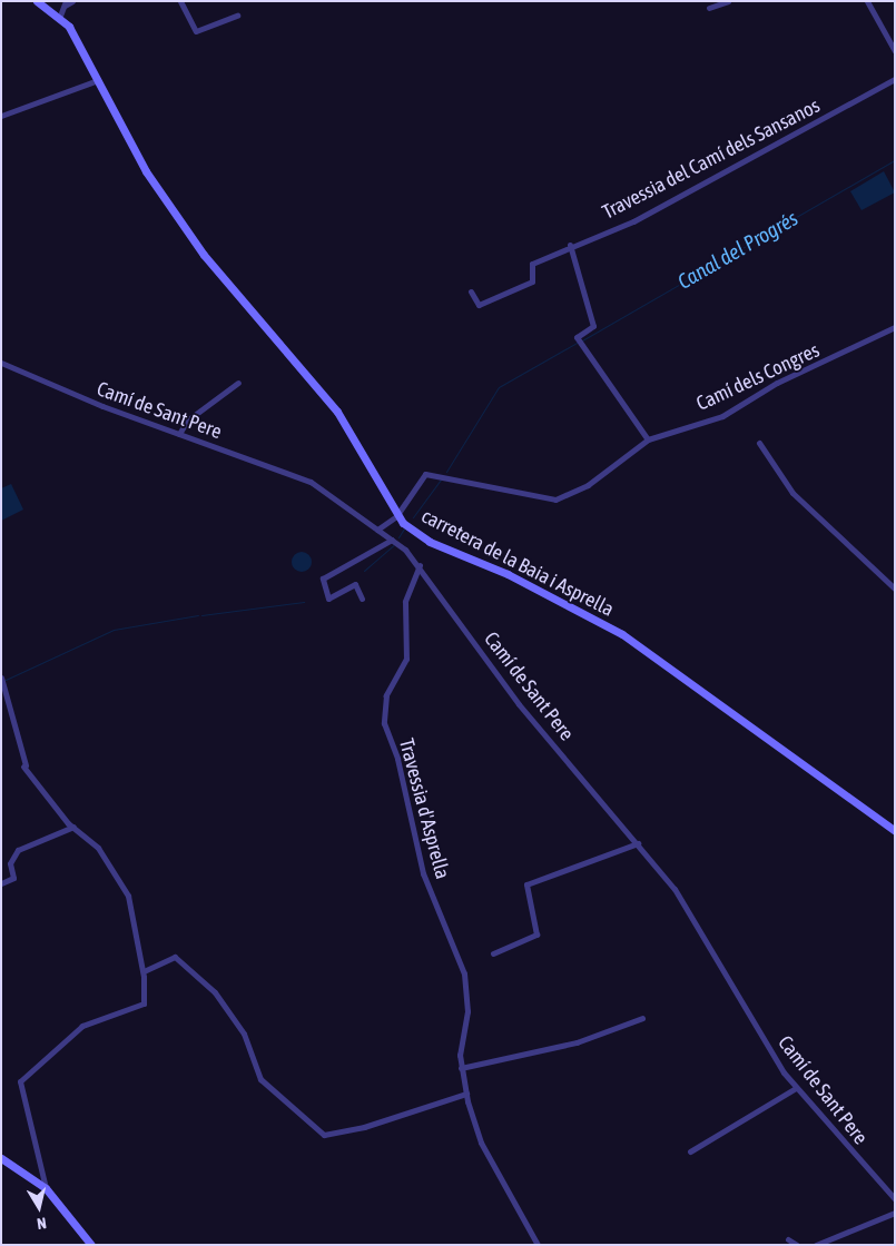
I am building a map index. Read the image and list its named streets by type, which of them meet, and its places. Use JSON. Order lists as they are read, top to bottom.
{
  "streets": {
    "main road": ["carretera de la Baia i Asprella"],
    "street": [
      "Travessia del Camí dels Sansanos",
      "Camí dels Congres",
      "Camí de Sant Pere",
      "Travessia d'Asprella"
    ]
  },
  "crossings": [
    ["Camí dels Congres", "Camí de Sant Pere"],
    ["Camí dels Congres", "carretera de la Baia i Asprella"],
    ["Camí de Sant Pere", "Travessia d'Asprella"]
  ],
  "water": ["Canal del Progrés"],
  "north": "bottom"
}
